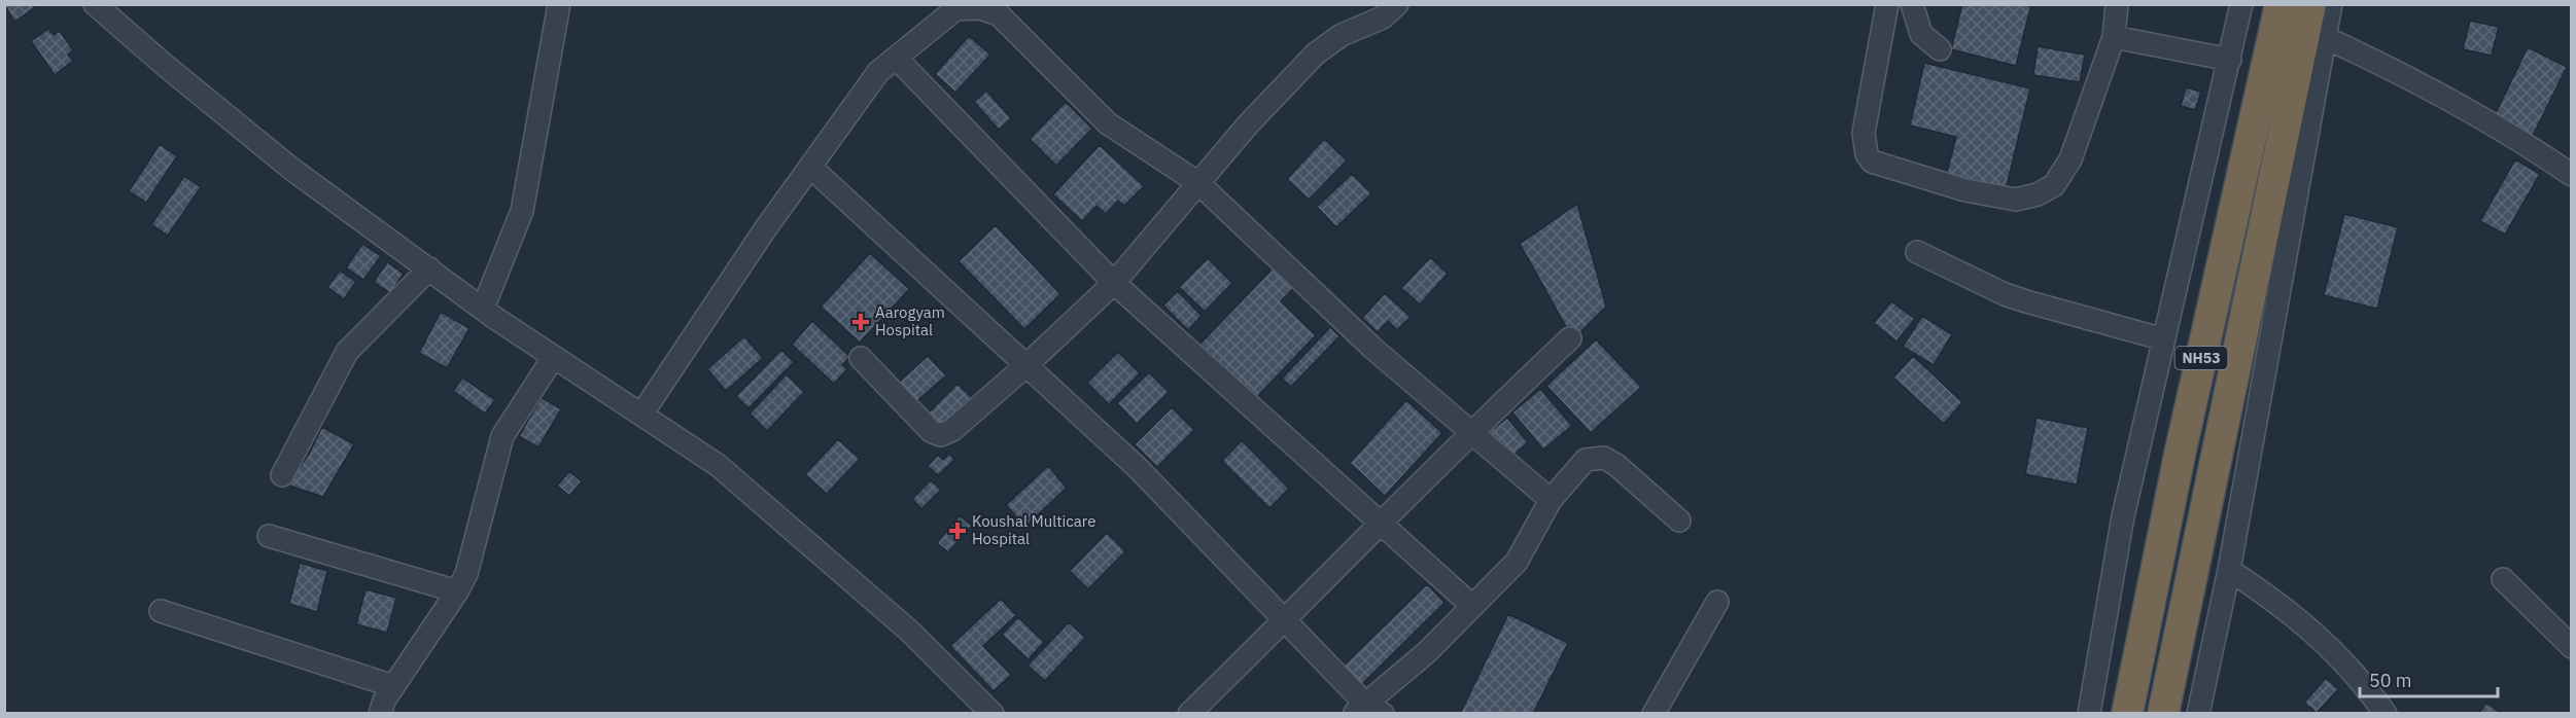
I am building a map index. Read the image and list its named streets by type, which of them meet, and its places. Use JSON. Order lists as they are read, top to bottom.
{
  "streets": {
    "highway": ["NH53"]
  },
  "places": {
    "health": ["Aarogyam Hospital", "Koushal Multicare Hospital"]
  },
  "scale_bar": "50 m"
}
